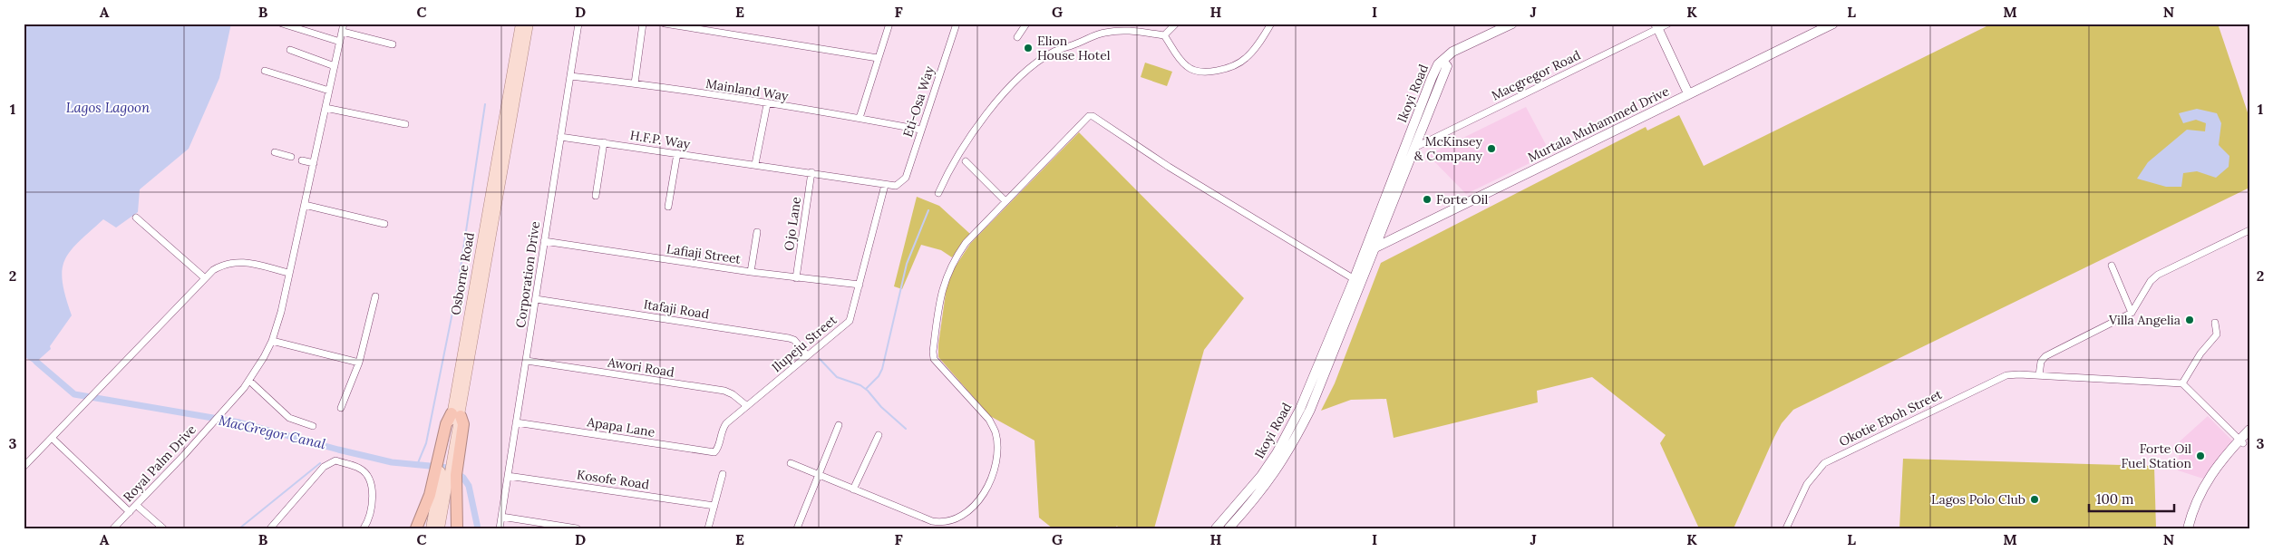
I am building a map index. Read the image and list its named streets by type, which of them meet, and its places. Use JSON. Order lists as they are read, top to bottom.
{
  "streets": {
    "main road": ["Ikoyi Road", "Murtala Muhammed Drive", "Osborne Road"],
    "street": [
      "Macgregor Road",
      "Mainland Way",
      "Eti-Osa Way",
      "H.F.P. Way",
      "Ojo Lane",
      "Lafiaji Street",
      "Corporation Drive",
      "Itafaji Road",
      "Ilupeju Street",
      "Awori Road",
      "Okotie Eboh Street",
      "Apapa Lane",
      "Royal Palm Drive",
      "Kosofe Road"
    ]
  },
  "crossings": [
    ["Macgregor Road", "Ikoyi Road"],
    ["Mainland Way", "Eti-Osa Way"],
    ["Mainland Way", "Corporation Drive"],
    ["Ikoyi Road", "Murtala Muhammed Drive"],
    ["Eti-Osa Way", "H.F.P. Way"],
    ["H.F.P. Way", "Ojo Lane"],
    ["H.F.P. Way", "Corporation Drive"],
    ["H.F.P. Way", "Ilupeju Street"],
    ["Ojo Lane", "Lafiaji Street"],
    ["Lafiaji Street", "Corporation Drive"],
    ["Lafiaji Street", "Ilupeju Street"],
    ["Corporation Drive", "Itafaji Road"],
    ["Corporation Drive", "Awori Road"],
    ["Corporation Drive", "Apapa Lane"],
    ["Corporation Drive", "Kosofe Road"],
    ["Itafaji Road", "Ilupeju Street"],
    ["Ilupeju Street", "Awori Road"],
    ["Ilupeju Street", "Apapa Lane"]
  ],
  "water": ["Lagos Lagoon", "MacGregor Canal"],
  "places": [
    "Elion House Hotel",
    "McKinsey & Company",
    "Forte Oil",
    "Villa Angelia",
    "Forte Oil Fuel Station",
    "Lagos Polo Club"
  ],
  "scale_bar": "100 m",
  "grid": {
    "columns": [
      "A",
      "B",
      "C",
      "D",
      "E",
      "F",
      "G",
      "H",
      "I",
      "J",
      "K",
      "L",
      "M",
      "N"
    ],
    "rows": ["1", "2", "3"]
  }
}
